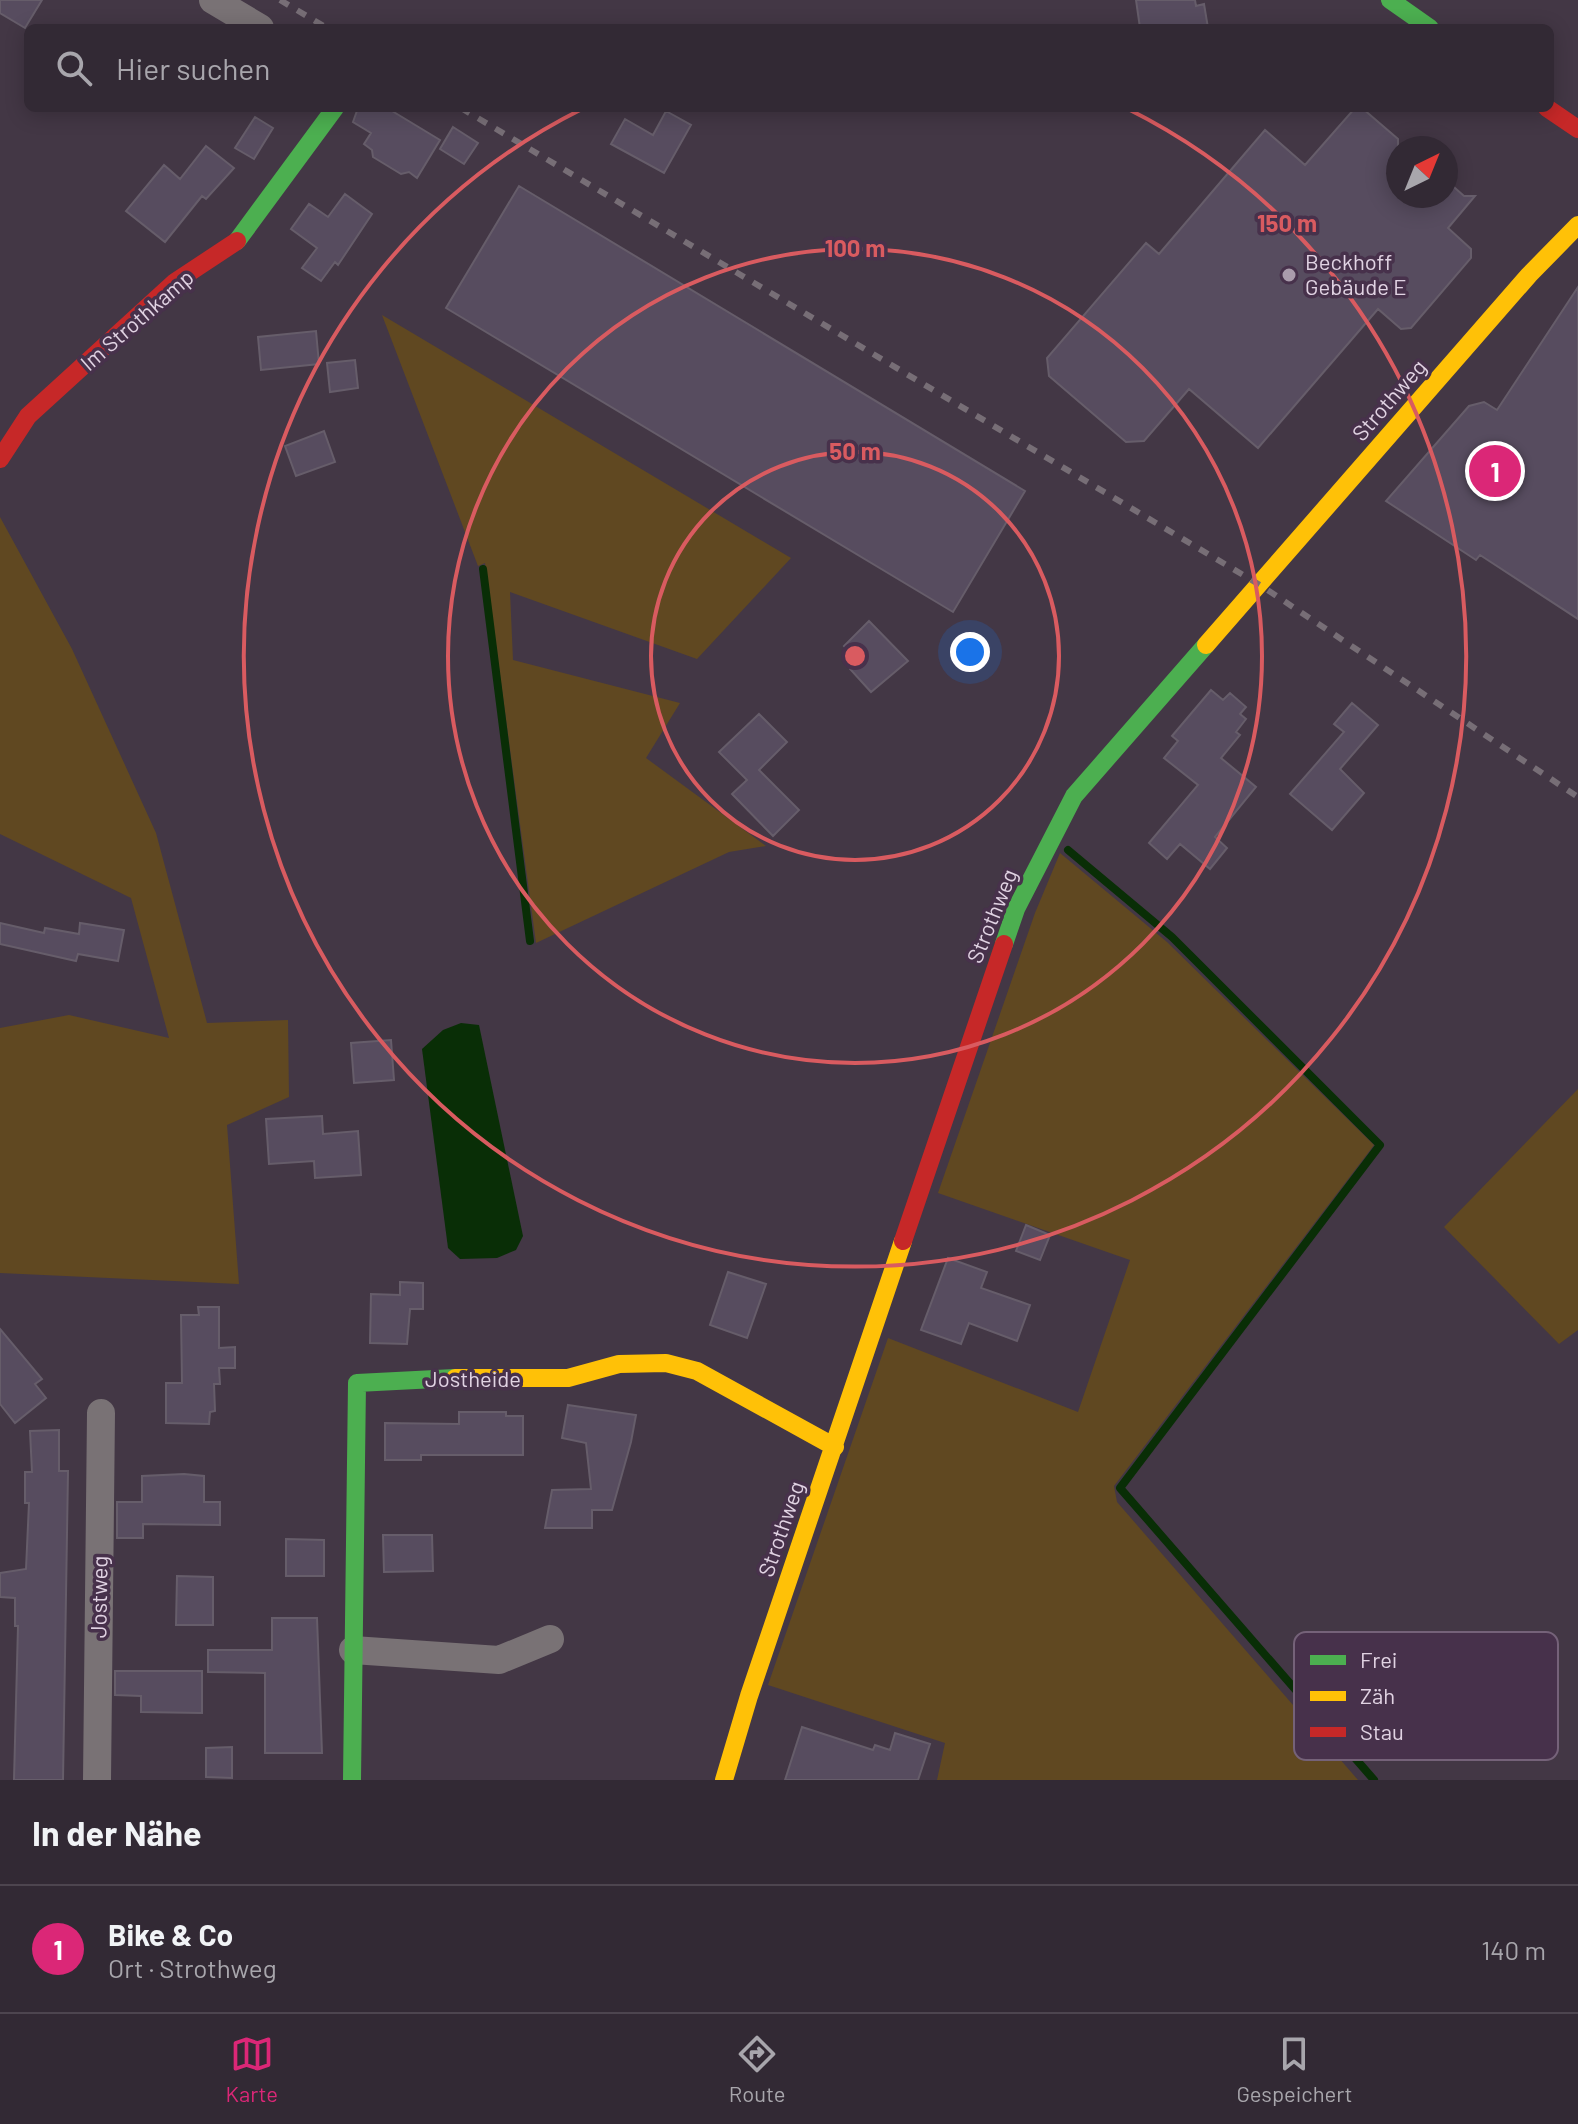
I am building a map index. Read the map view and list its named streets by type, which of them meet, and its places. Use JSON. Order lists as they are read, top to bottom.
{
  "streets": {
    "street": [
      "Im Strothkamp",
      "Strothweg",
      "Jostheide",
      "Jostweg"
    ]
  },
  "crossings": [
    ["Strothweg", "Jostheide"]
  ],
  "places": ["Beckhoff Gebäude E"],
  "legend": ["Frei", "Zäh", "Stau"],
  "north": "top right",
  "page": {
    "search": "Hier suchen",
    "pins": "1",
    "heading": "In der Nähe",
    "list": [
      {
        "mark": "1",
        "name": "Bike & Co",
        "note": "Ort · Strothweg",
        "value": "140 m"
      }
    ],
    "nav": ["Karte", "Route", "Gespeichert"]
  },
  "rings": ["150 m", "100 m", "50 m"]
}
